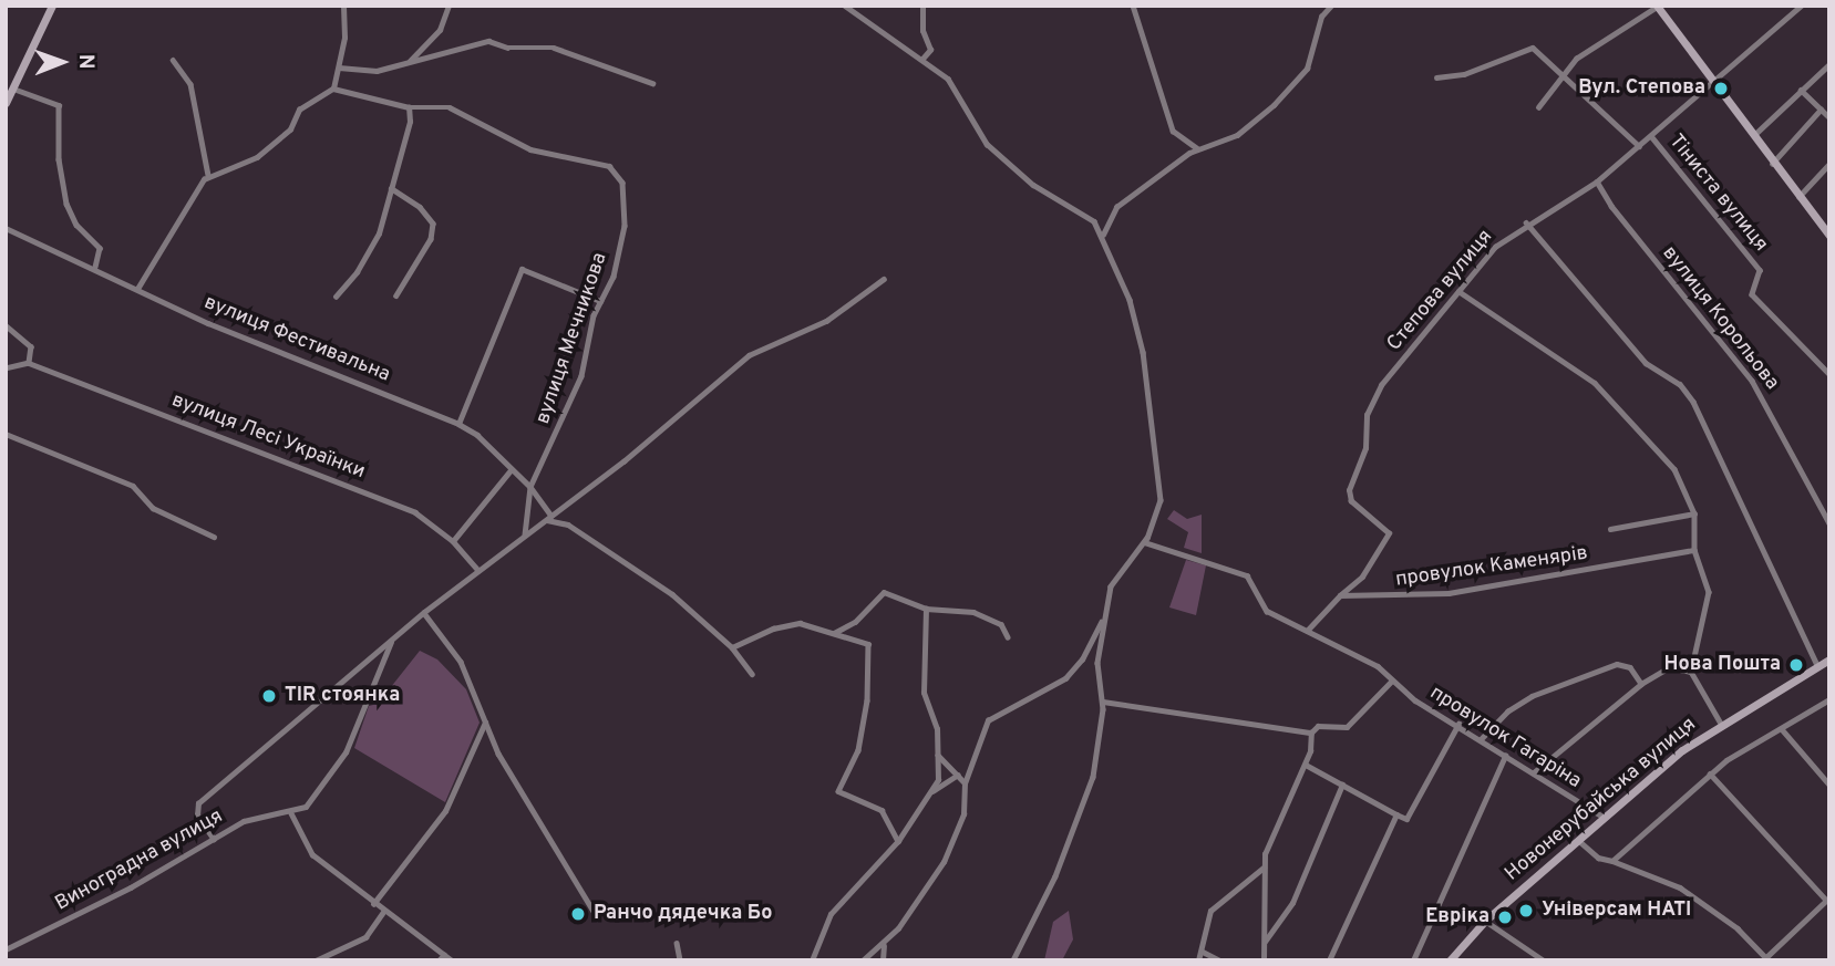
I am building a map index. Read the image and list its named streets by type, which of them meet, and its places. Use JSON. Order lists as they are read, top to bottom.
{
  "streets": {
    "street": [
      "Тіниста вулиця",
      "Степова вулиця",
      "вулиця Корольова",
      "вулиця Мечникова",
      "вулиця Фестивальна",
      "вулиця Лесі Українки",
      "провулок Каменярів",
      "провулок Гагаріна",
      "Новонерубайська вулиця",
      "Виноградна вулиця"
    ]
  },
  "crossings": [
    ["Тіниста вулиця", "Степова вулиця"],
    ["Степова вулиця", "вулиця Корольова"],
    ["Степова вулиця", "провулок Каменярів"],
    ["вулиця Мечникова", "вулиця Фестивальна"],
    ["провулок Гагаріна", "Новонерубайська вулиця"]
  ],
  "places": [
    "Вул. Степова",
    "Нова Пошта",
    "TIR стоянка",
    "Універсам НАТІ",
    "Ранчо дядечка Бо",
    "Евріка"
  ],
  "north": "right"
}
